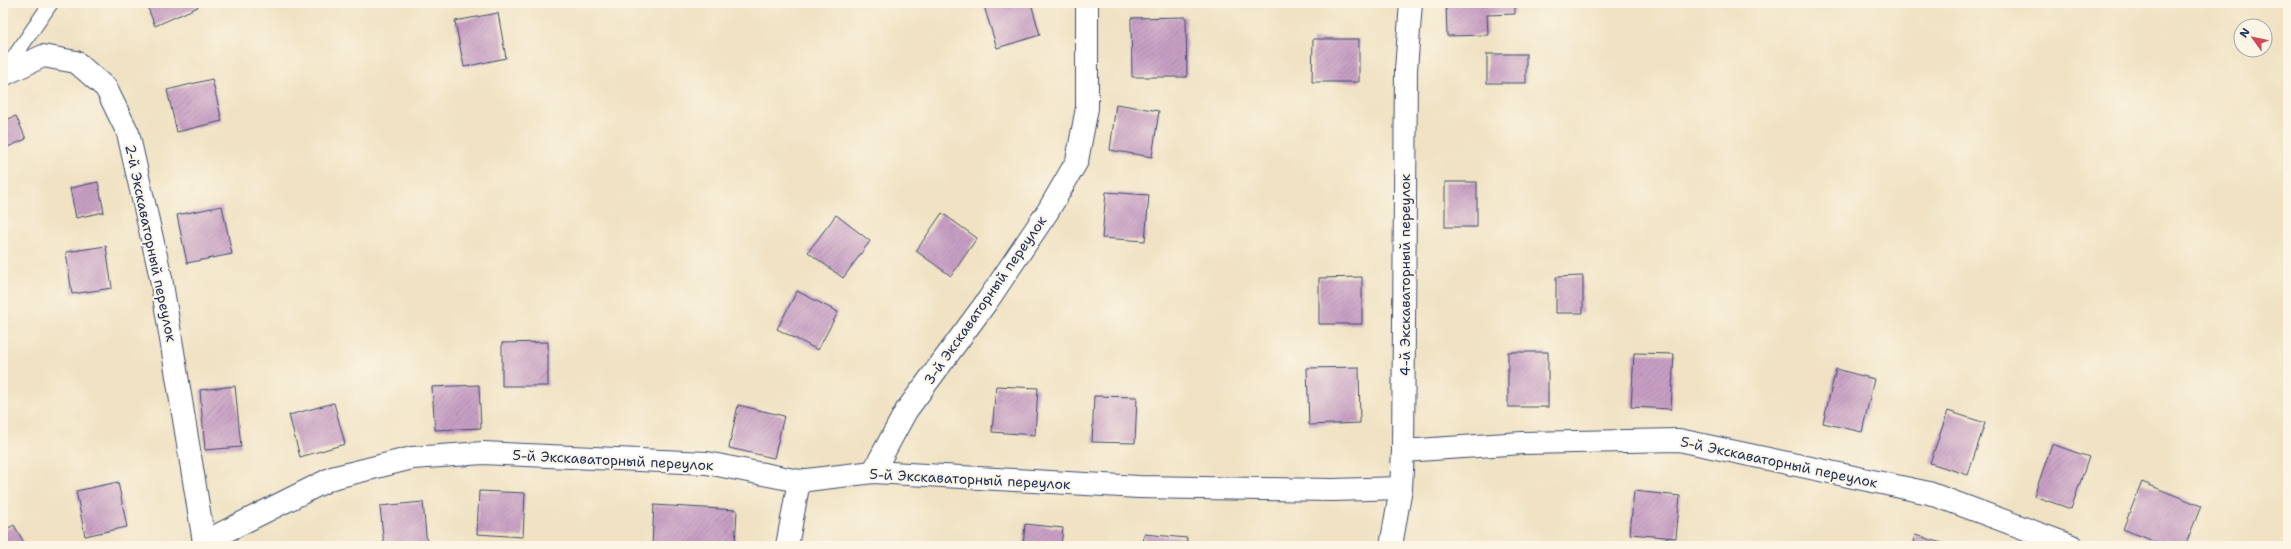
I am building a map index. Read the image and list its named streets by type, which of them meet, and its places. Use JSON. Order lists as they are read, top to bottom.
{
  "streets": {
    "street": [
      "2-й Экскаваторный переулок",
      "4-й Экскаваторный переулок",
      "3-й Экскаваторный переулок",
      "5-й Экскаваторный переулок"
    ]
  },
  "crossings": [
    ["2-й Экскаваторный переулок", "5-й Экскаваторный переулок"],
    ["4-й Экскаваторный переулок", "5-й Экскаваторный переулок"],
    ["3-й Экскаваторный переулок", "5-й Экскаваторный переулок"]
  ],
  "north": "top left"
}
